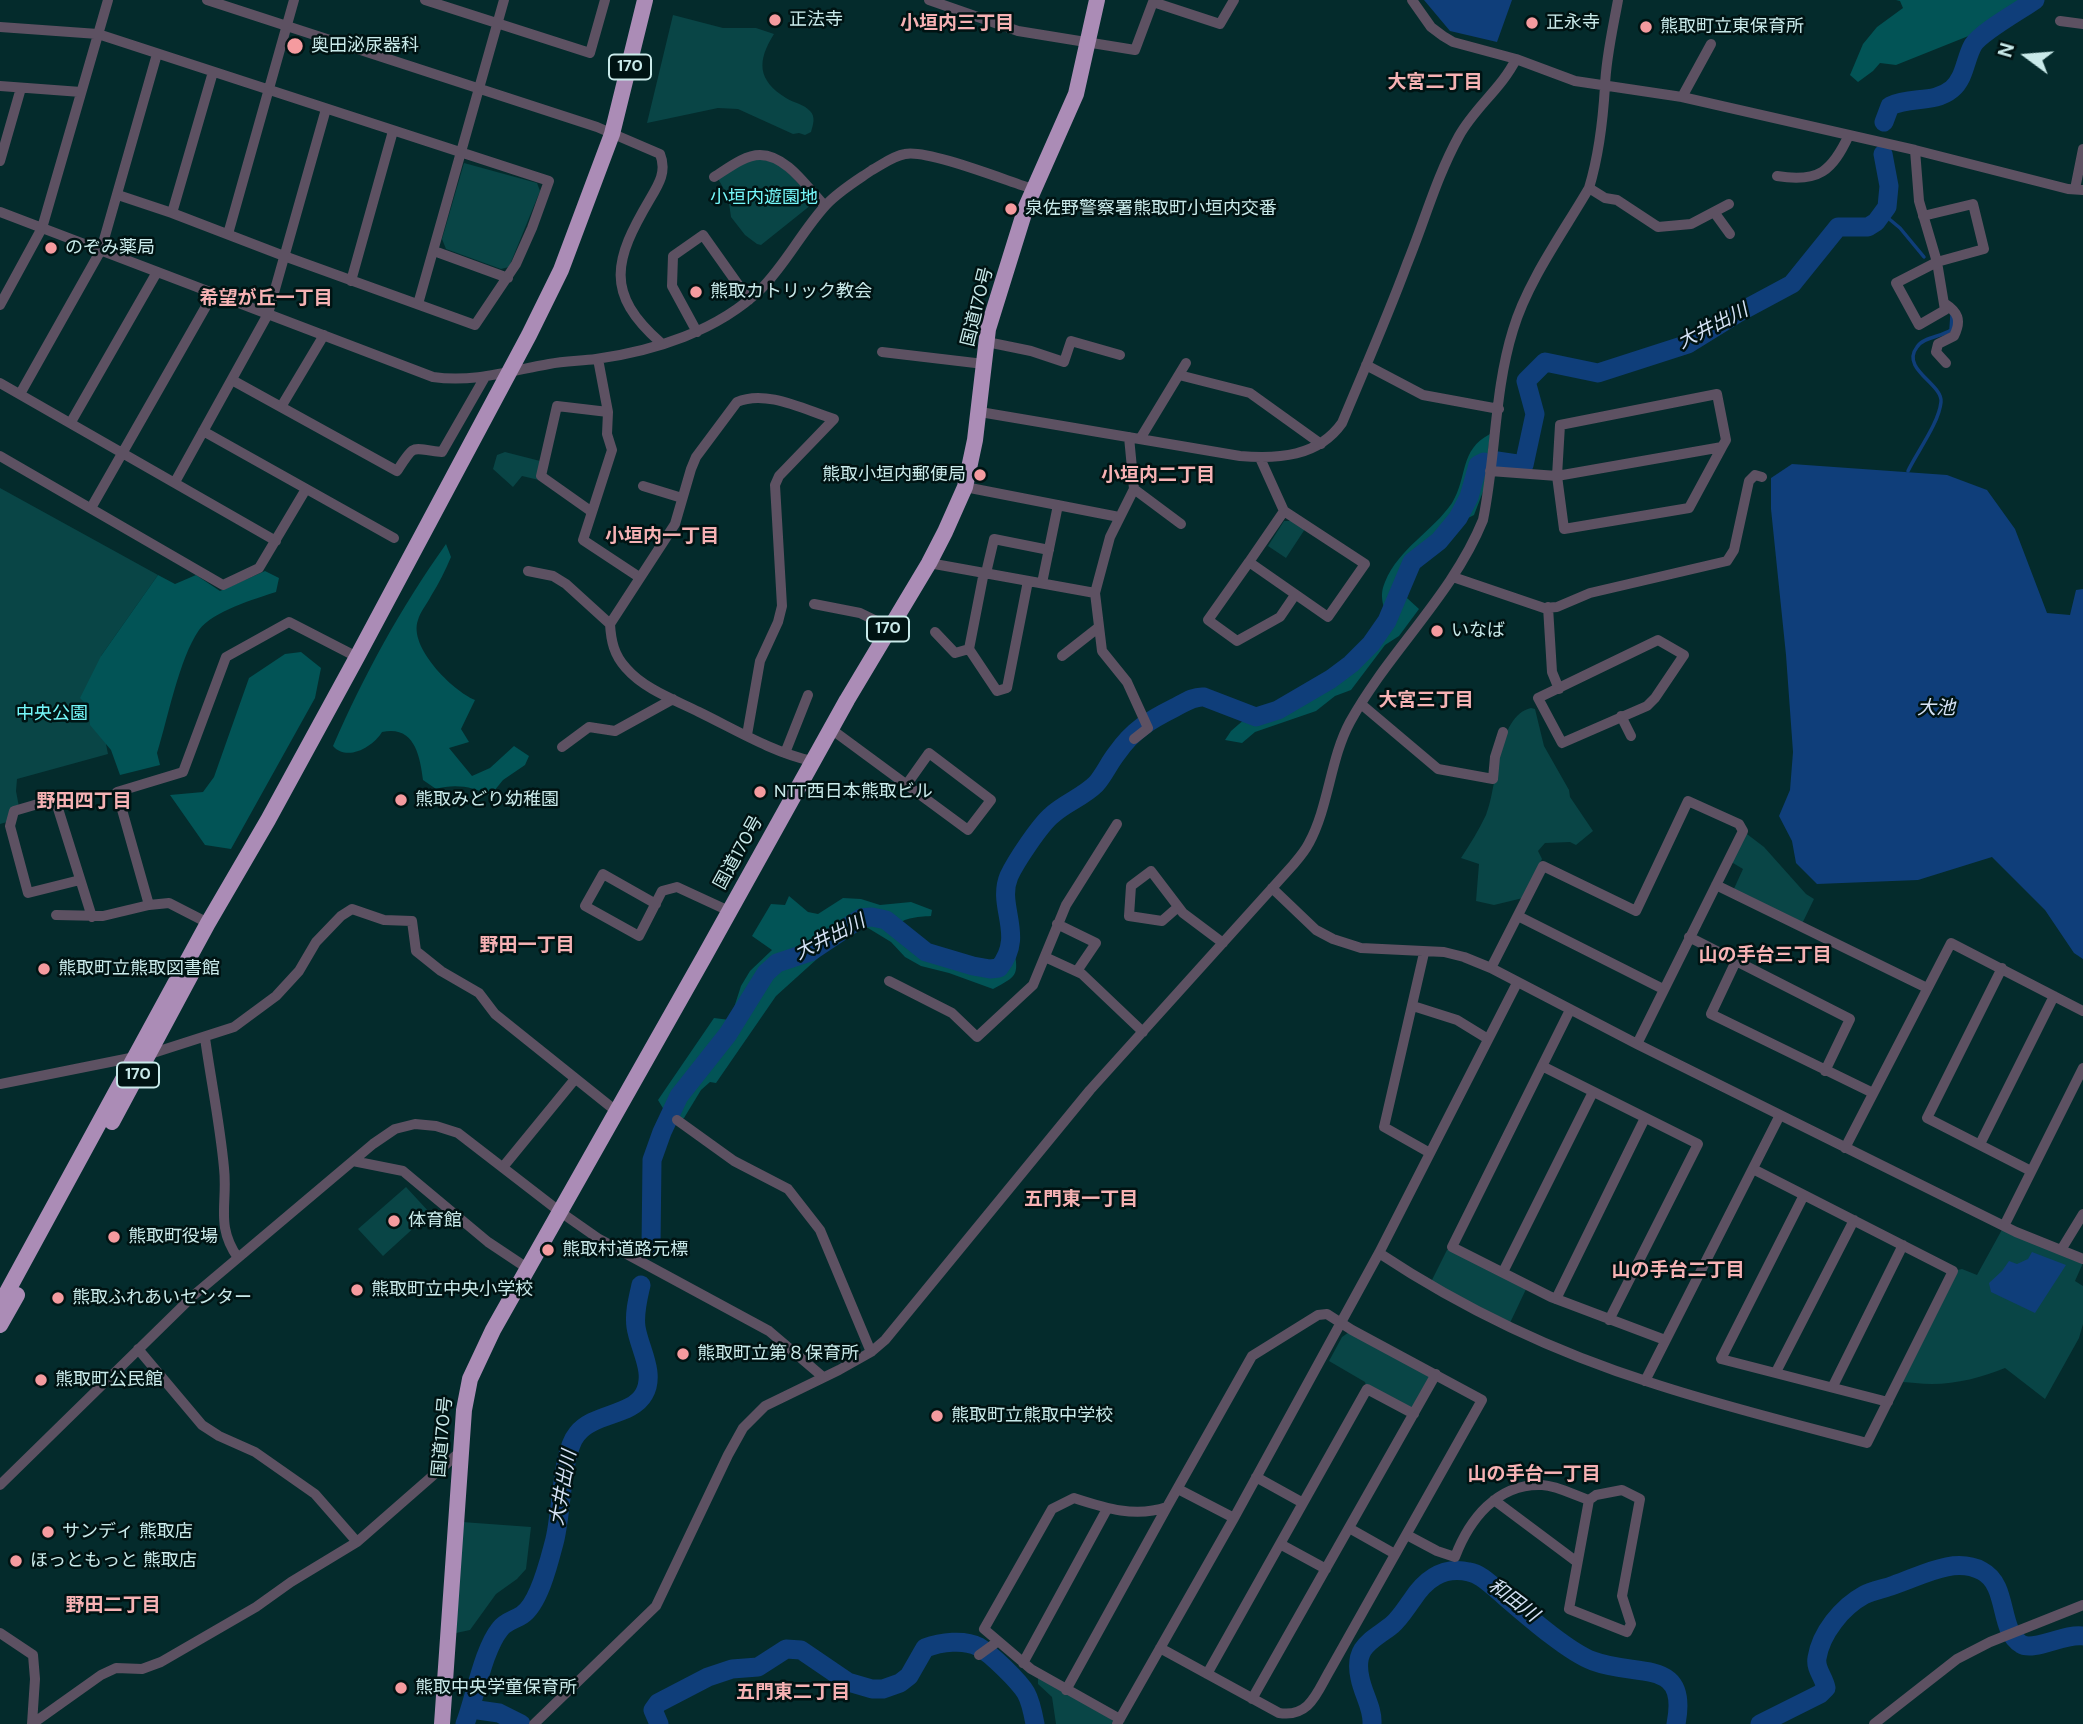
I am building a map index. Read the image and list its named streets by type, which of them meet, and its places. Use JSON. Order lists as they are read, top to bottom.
{
  "streets": {
    "highway": ["170", "国道170号"]
  },
  "districts": [
    "小垣内三丁目",
    "大宮二丁目",
    "希望が丘一丁目",
    "小垣内二丁目",
    "小垣内一丁目",
    "大宮三丁目",
    "野田四丁目",
    "野田一丁目",
    "山の手台三丁目",
    "五門東一丁目",
    "山の手台二丁目",
    "山の手台一丁目",
    "野田二丁目",
    "五門東二丁目"
  ],
  "water": ["大井出川", "大池", "和田川"],
  "parks": ["小垣内遊園地", "中央公園"],
  "places": [
    "正法寺",
    "正永寺",
    "熊取町立東保育所",
    "奥田泌尿器科",
    "泉佐野警察署熊取町小垣内交番",
    "のぞみ薬局",
    "熊取カトリック教会",
    "熊取小垣内郵便局",
    "いなば",
    "NTT西日本熊取ビル",
    "熊取みどり幼稚園",
    "熊取町立熊取図書館",
    "体育館",
    "熊取町役場",
    "熊取村道路元標",
    "熊取町立中央小学校",
    "熊取ふれあいセンター",
    "熊取町立第８保育所",
    "熊取町公民館",
    "熊取町立熊取中学校",
    "サンディ 熊取店",
    "ほっともっと 熊取店",
    "熊取中央学童保育所"
  ],
  "north": "left"
}
